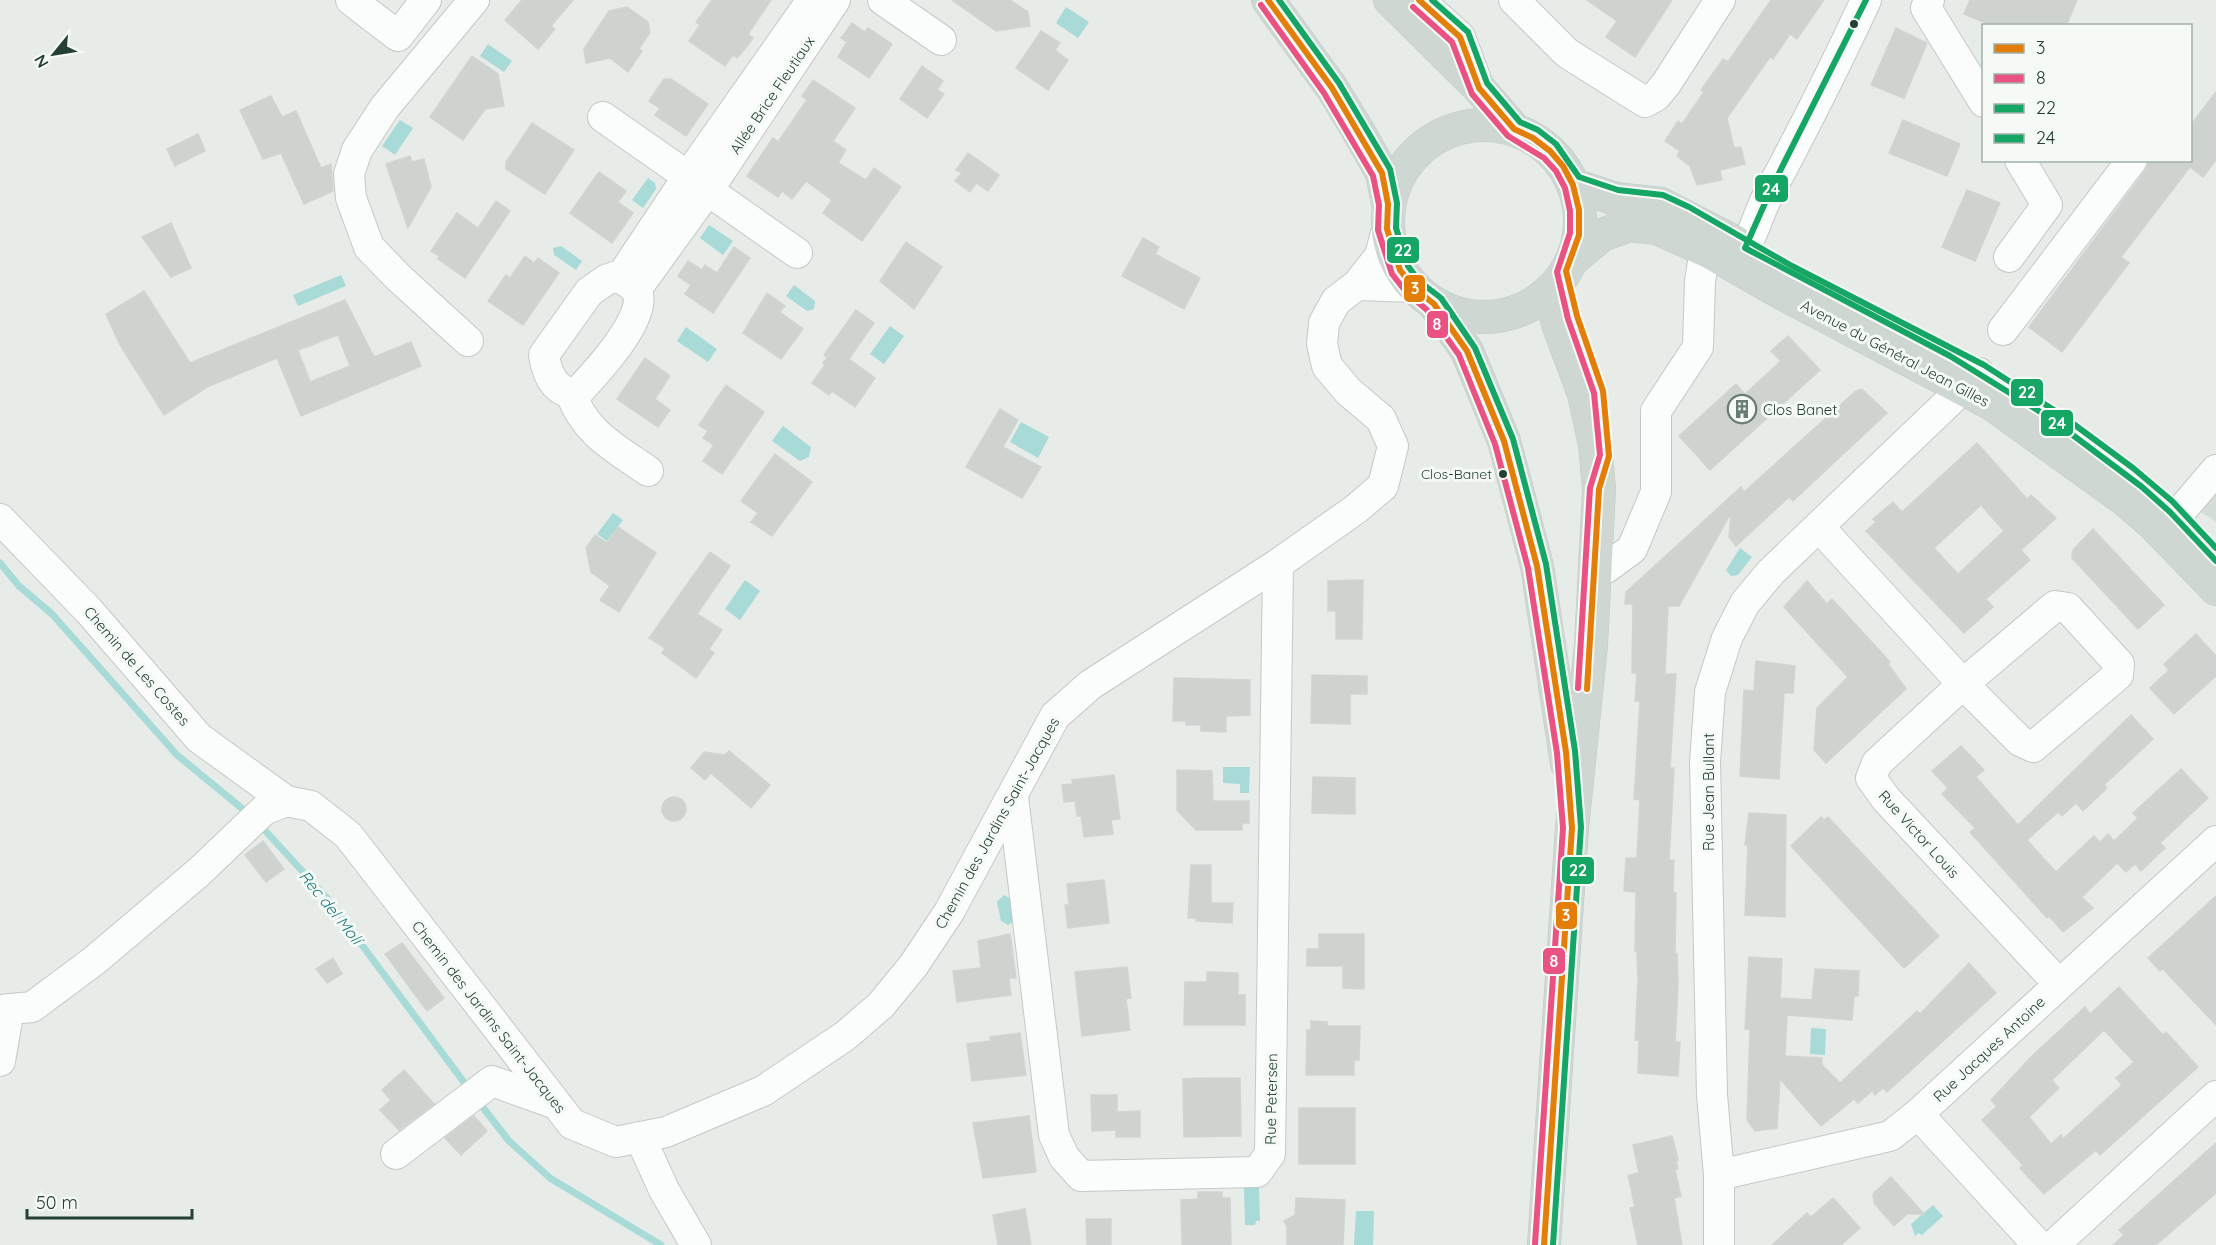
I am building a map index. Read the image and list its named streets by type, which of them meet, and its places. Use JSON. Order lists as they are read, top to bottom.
{
  "streets": {
    "main road": ["Avenue du Général Jean Gilles"],
    "street": [
      "Allée Brice Fleutiaux",
      "Chemin de Les Costes",
      "Rue Jean Bullant",
      "Chemin des Jardins Saint-Jacques",
      "Rue Victor Louis",
      "Rue Jacques Antoine",
      "Rue Petersen"
    ]
  },
  "crossings": [
    ["Avenue du Général Jean Gilles", "Rue Jean Bullant"],
    ["Avenue du Général Jean Gilles", "Chemin des Jardins Saint-Jacques"],
    ["Chemin de Les Costes", "Chemin des Jardins Saint-Jacques"],
    ["Rue Jean Bullant", "Rue Jacques Antoine"],
    ["Chemin des Jardins Saint-Jacques", "Rue Petersen"],
    ["Rue Victor Louis", "Rue Jacques Antoine"]
  ],
  "water": ["Rec del Molí"],
  "places": {
    "building": ["Clos Banet"],
    "other": ["Clos-Banet"]
  },
  "lines": [
    "transit line 3",
    "transit line 22",
    "transit line 24",
    "transit line 8"
  ],
  "legend": [
    "3",
    "8",
    "22",
    "24"
  ],
  "scale_bar": "50 m",
  "north": "bottom left"
}
